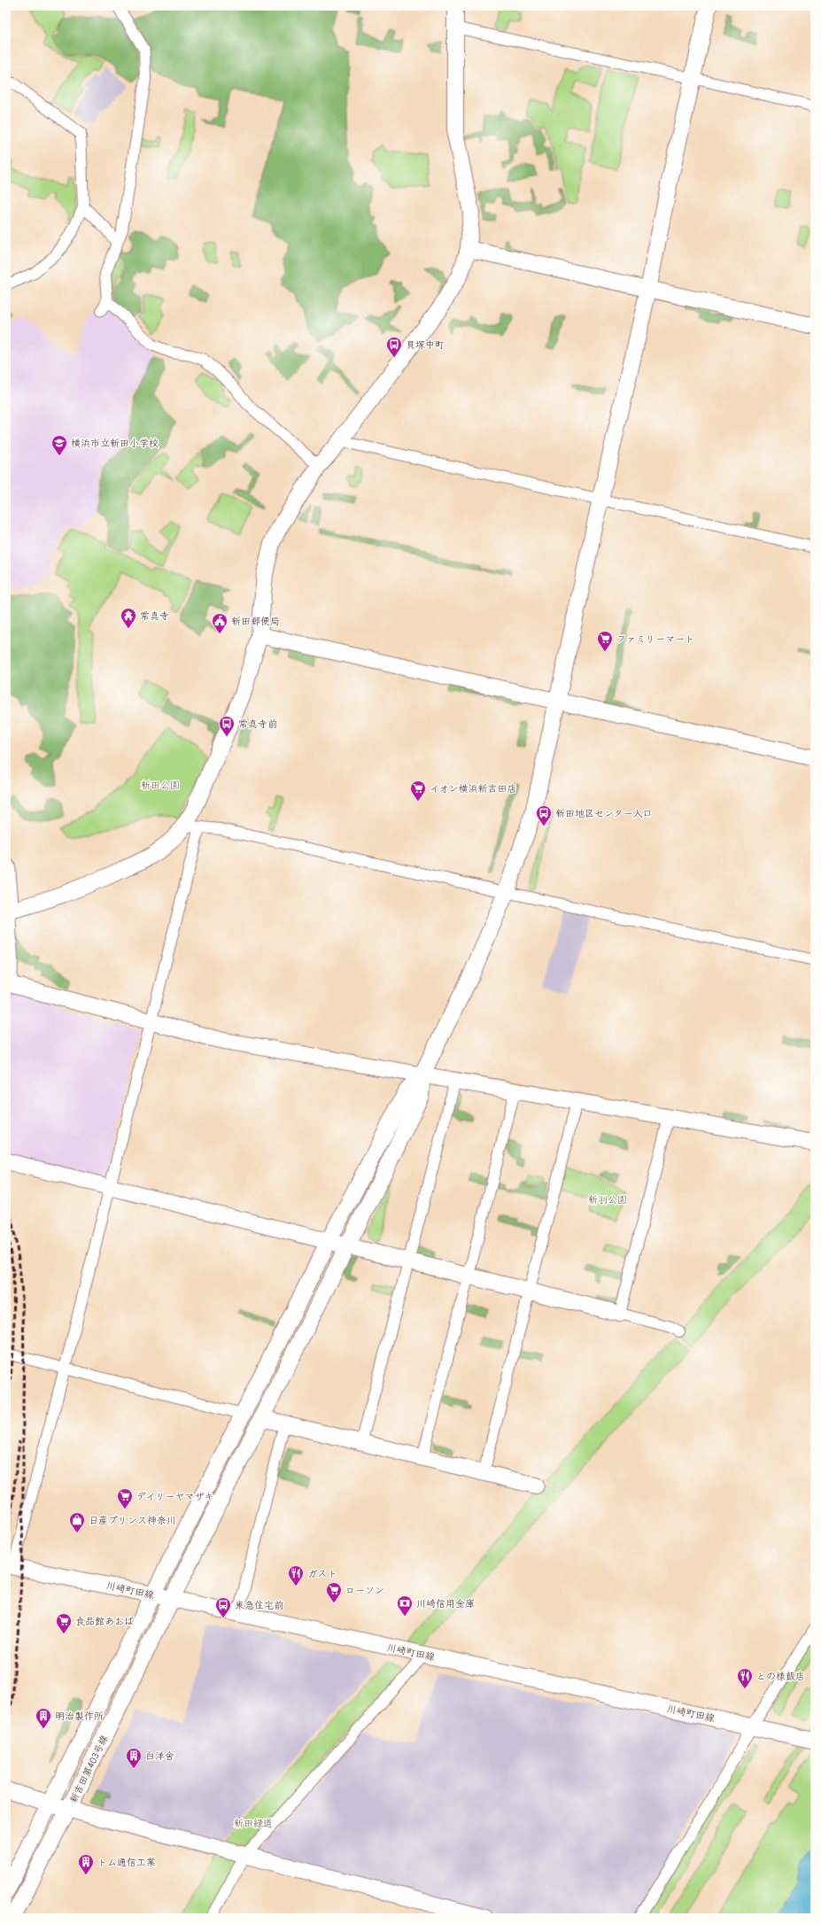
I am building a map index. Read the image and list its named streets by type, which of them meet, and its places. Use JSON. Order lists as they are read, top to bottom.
{
  "streets": {
    "street": ["川崎町田線", "新吉田第403号線"]
  },
  "crossings": [
    ["川崎町田線", "新吉田第403号線"]
  ],
  "parks": ["新田公園", "新羽公園", "新田緑道"],
  "places": {
    "bus stop": [
      "貝塚中町",
      "常真寺前",
      "新田地区センター入口",
      "東急住宅前"
    ],
    "school or university": ["横浜市立新田小学校"],
    "temple": ["常真寺"],
    "public building": ["新田郵便局"],
    "supermarket": [
      "ファミリーマート",
      "イオン横浜新吉田店",
      "デイリーヤマザキ",
      "ローソン",
      "食品館あおば"
    ],
    "shop": ["日産プリンス神奈川"],
    "restaurant": ["ガスト", "との様飯店"],
    "bank": ["川崎信用金庫"],
    "building": ["明治製作所", "白洋舍", "トム通信工業"]
  }
}
